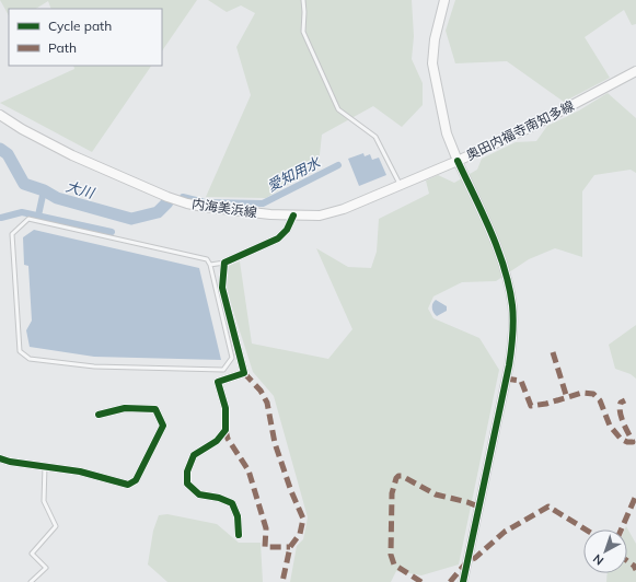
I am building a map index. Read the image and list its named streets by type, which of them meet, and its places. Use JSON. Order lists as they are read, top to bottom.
{
  "streets": {
    "main road": ["奥田内福寺南知多線", "内海美浜線"]
  },
  "crossings": [
    ["奥田内福寺南知多線", "内海美浜線"]
  ],
  "water": ["愛知用水", "大川"],
  "legend": ["Cycle path", "Path"],
  "north": "bottom left"
}
